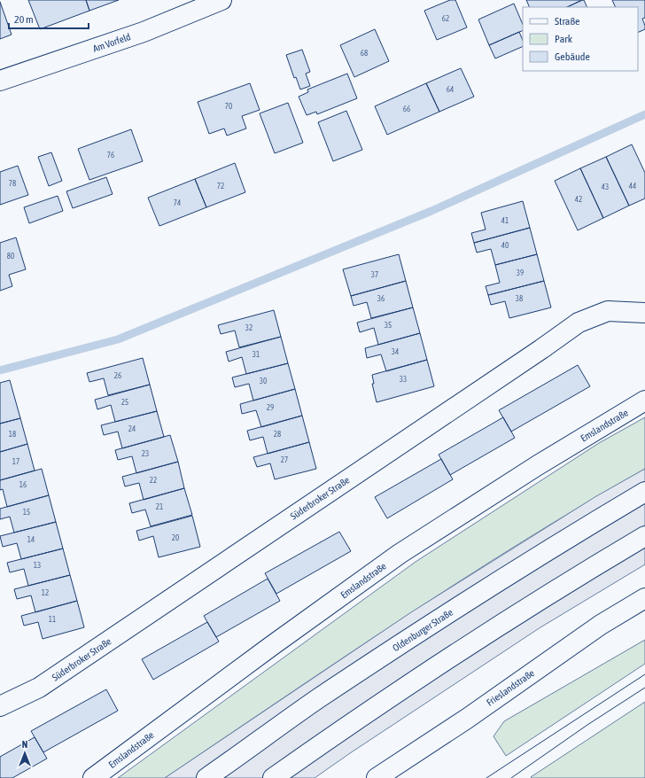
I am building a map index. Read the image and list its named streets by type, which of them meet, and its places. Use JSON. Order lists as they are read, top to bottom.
{
  "streets": {
    "main road": [
      "Am Vorfeld",
      "Emslandstraße",
      "Süderbroker Straße",
      "Oldenburger Straße",
      "Frieslandstraße"
    ]
  },
  "house_numbers": [
    "62",
    "68",
    "64",
    "70",
    "66",
    "76",
    "78",
    "72",
    "44",
    "43",
    "42",
    "74",
    "41",
    "40",
    "80",
    "39",
    "37",
    "36",
    "38",
    "35",
    "32",
    "34",
    "31",
    "26",
    "33",
    "30",
    "25",
    "29",
    "24",
    "18",
    "28",
    "23",
    "27",
    "17",
    "22",
    "16",
    "21",
    "15",
    "20",
    "14",
    "13",
    "12",
    "11"
  ],
  "legend": ["Straße", "Park", "Gebäude"],
  "scale_bar": "20 m",
  "north": "top"
}
